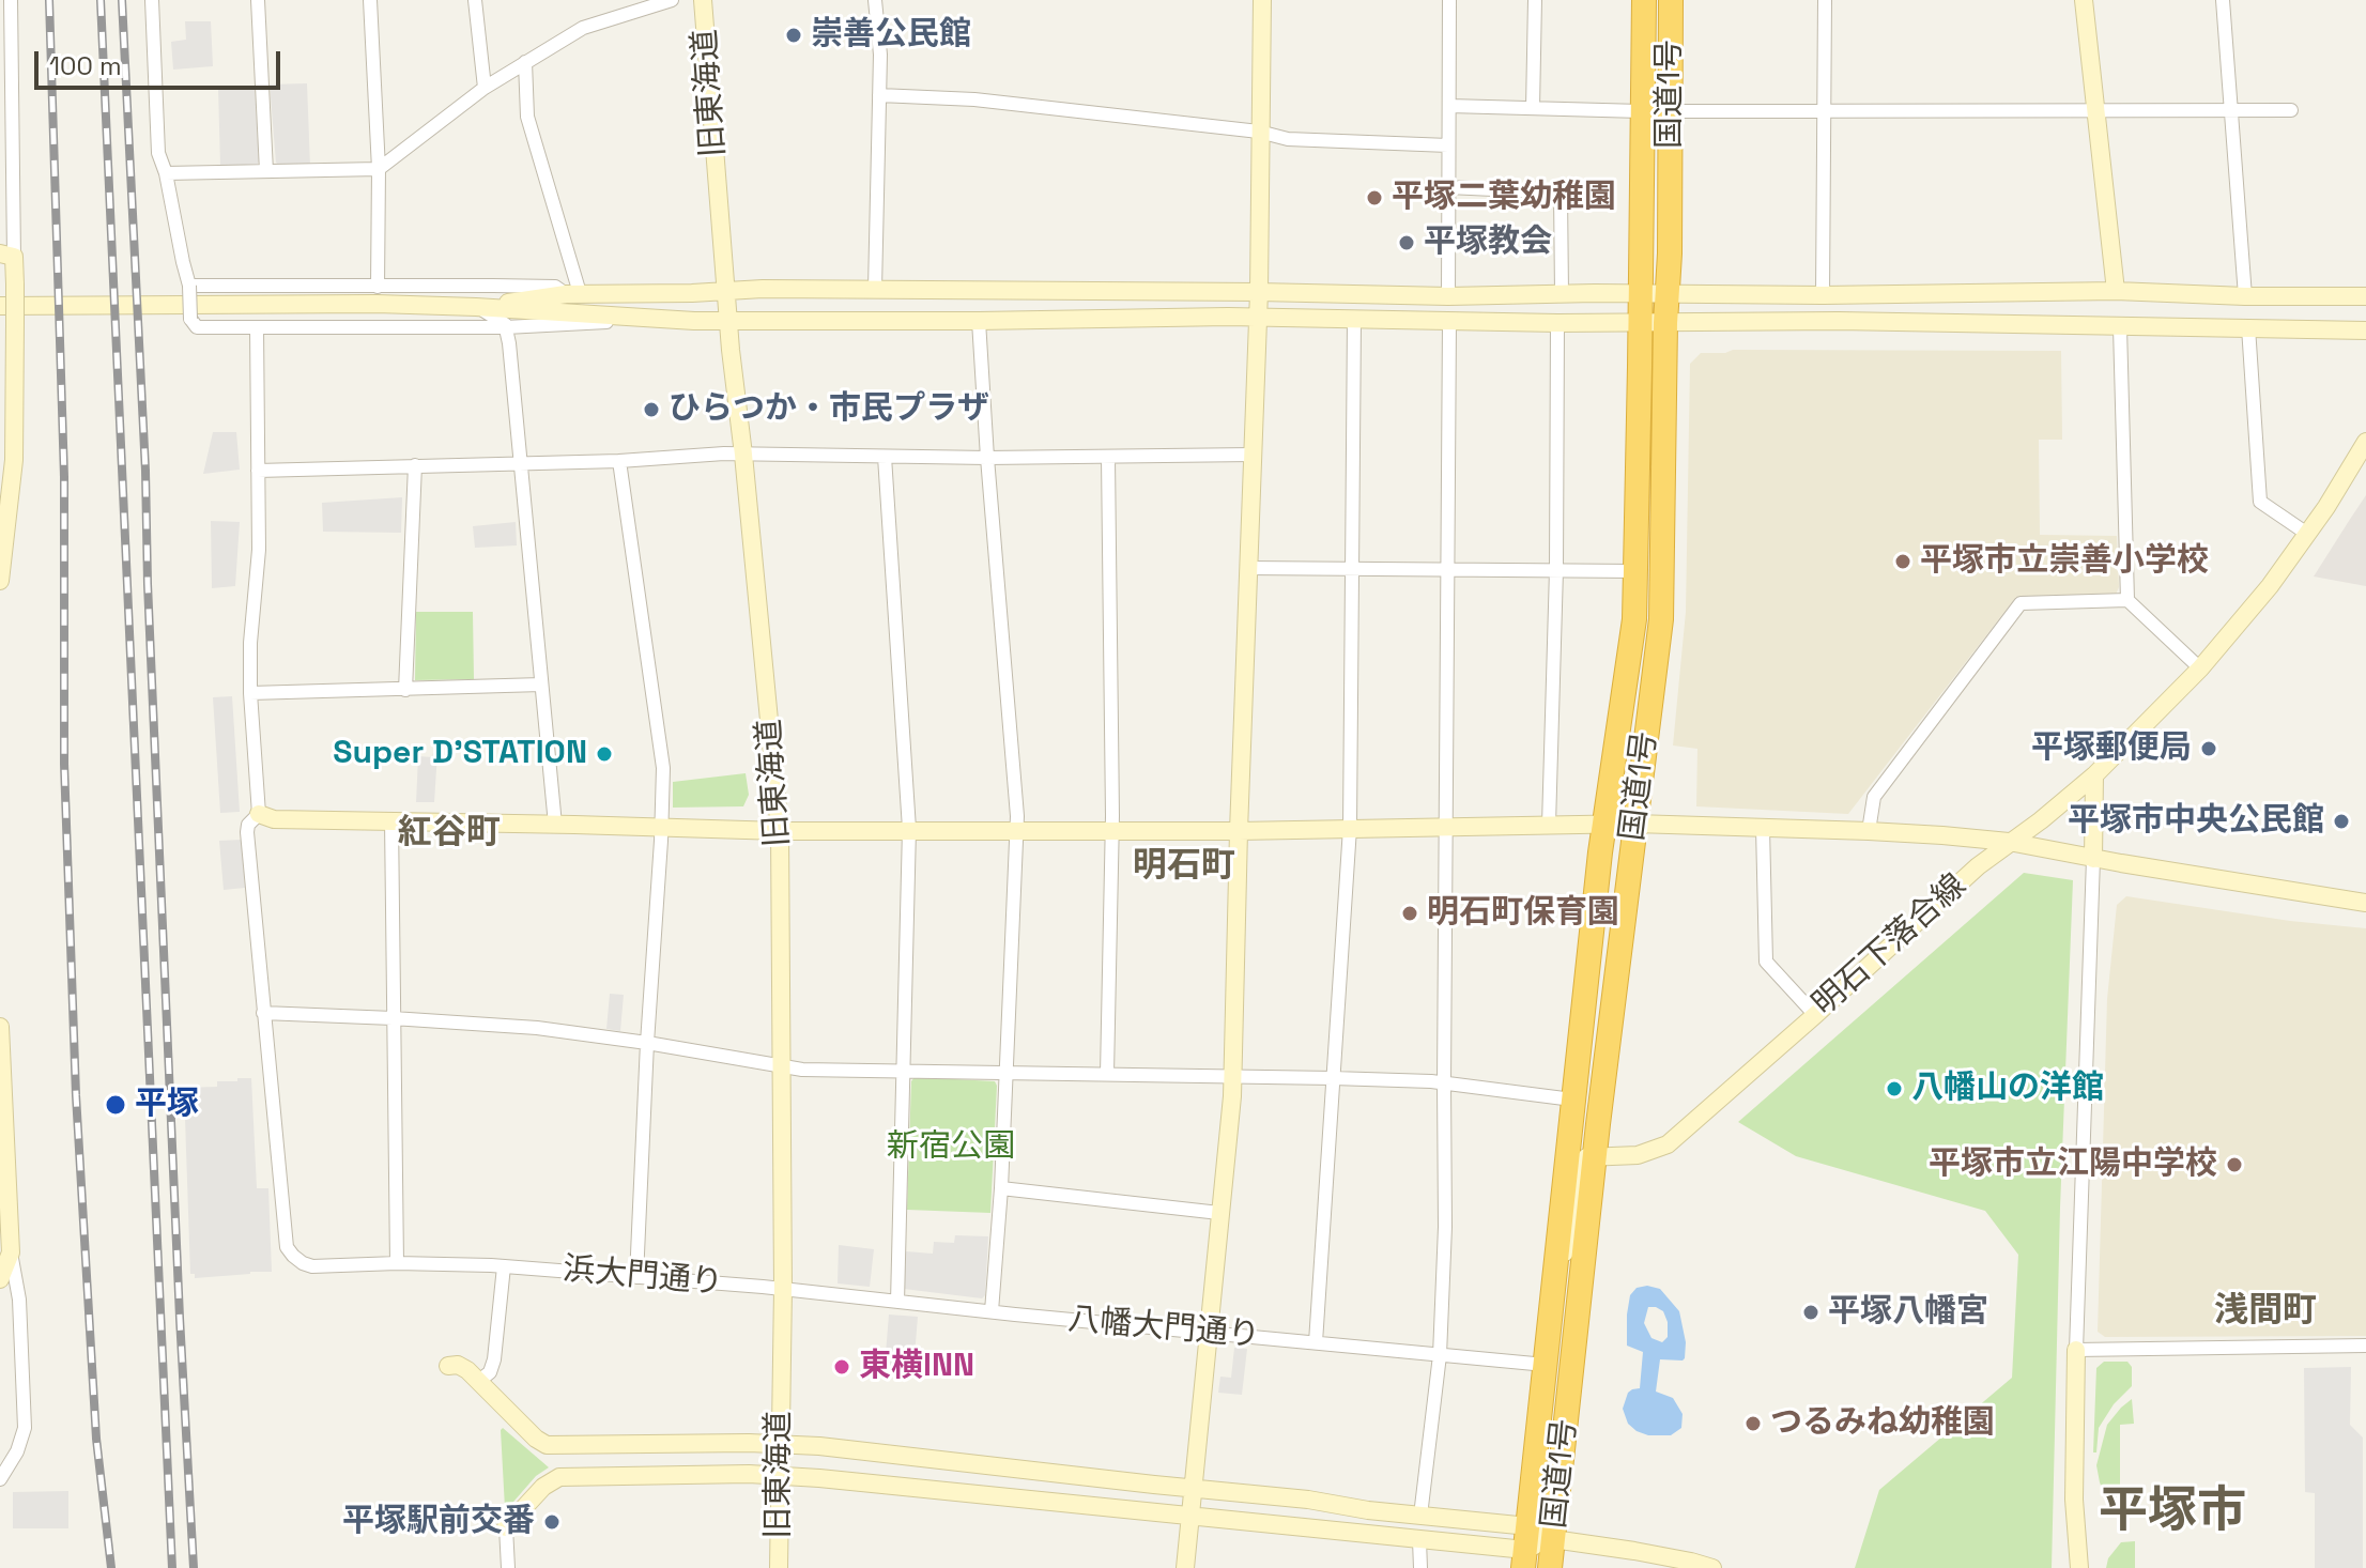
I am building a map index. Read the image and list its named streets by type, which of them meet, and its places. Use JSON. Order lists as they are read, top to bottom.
{
  "streets": {
    "highway": ["国道1号"],
    "street": [
      "旧東海道",
      "明石下落合線",
      "浜大門通り",
      "八幡大門通り"
    ]
  },
  "crossings": [
    ["旧東海道", "浜大門通り"],
    ["旧東海道", "八幡大門通り"],
    ["国道1号", "明石下落合線"],
    ["国道1号", "八幡大門通り"],
    ["浜大門通り", "八幡大門通り"]
  ],
  "districts": [
    "紅谷町",
    "明石町",
    "浅間町",
    "平塚市"
  ],
  "parks": ["新宿公園"],
  "places": [
    "崇善公民館",
    "平塚二葉幼稚園",
    "平塚教会",
    "ひらつか・市民プラザ",
    "平塚市立崇善小学校",
    "平塚郵便局",
    "Super D'STATION",
    "平塚市中央公民館",
    "明石町保育園",
    "八幡山の洋館",
    "平塚",
    "平塚市立江陽中学校",
    "平塚八幡宮",
    "東横INN",
    "つるみね幼稚園",
    "平塚駅前交番"
  ],
  "scale_bar": "100 m"
}
